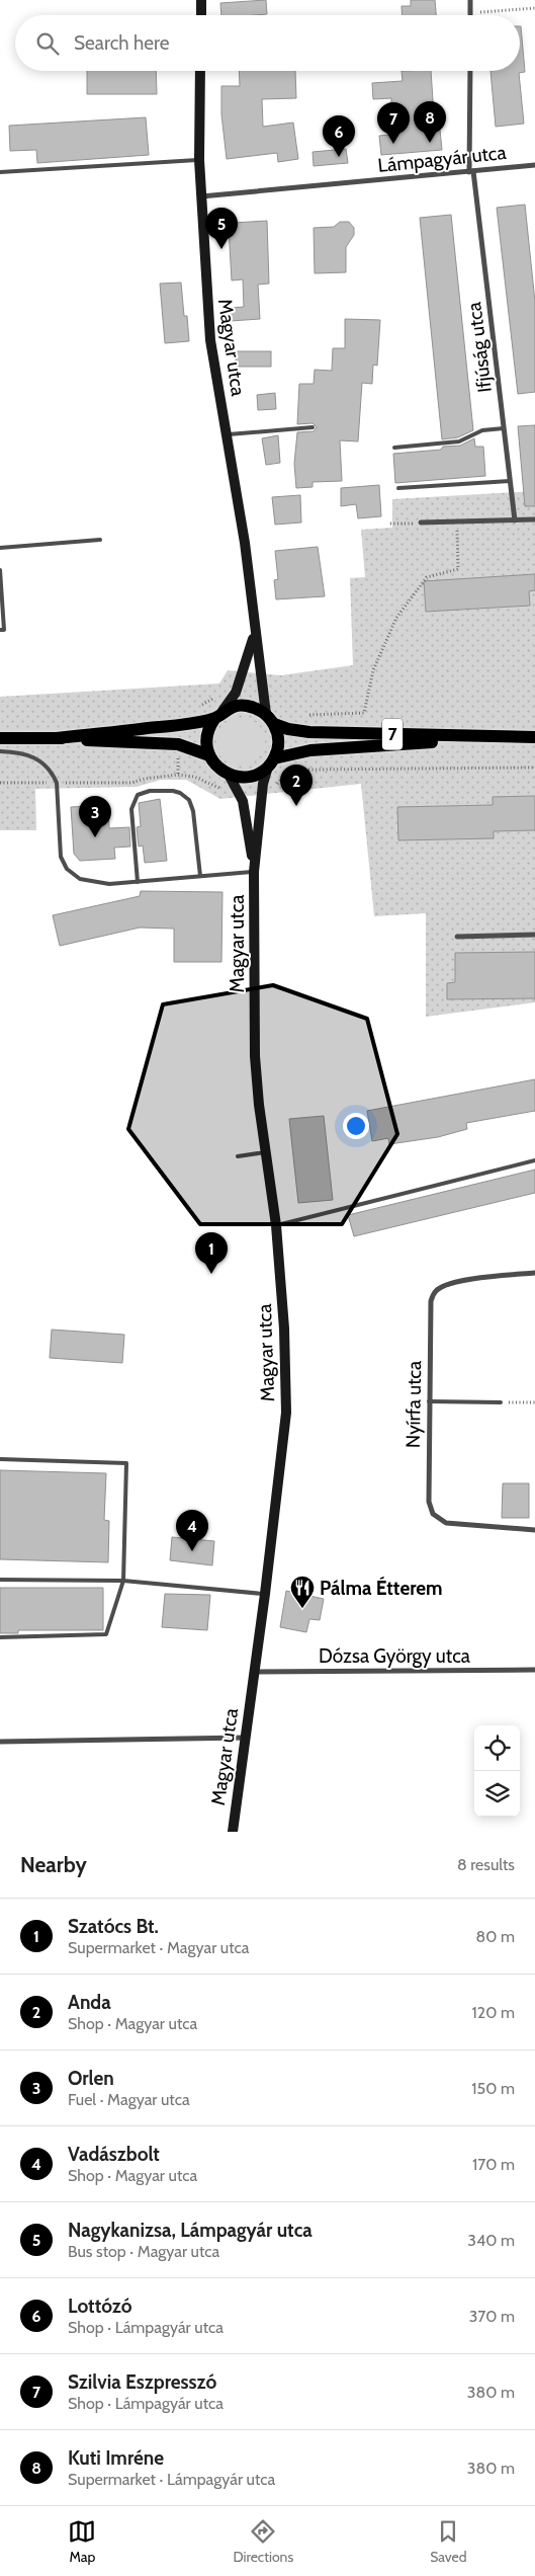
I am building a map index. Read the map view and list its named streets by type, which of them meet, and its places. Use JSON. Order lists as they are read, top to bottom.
{
  "streets": {
    "main road": ["7"],
    "street": [
      "Lámpagyár utca",
      "Magyar utca",
      "Ifjúság utca",
      "Nyírfa utca",
      "Dózsa György utca"
    ]
  },
  "crossings": [
    ["Lámpagyár utca", "Magyar utca"],
    ["Lámpagyár utca", "Ifjúság utca"],
    ["Magyar utca", "7"],
    ["Magyar utca", "Dózsa György utca"]
  ],
  "places": {
    "restaurant": ["Pálma Étterem"]
  },
  "page": {
    "search": "Search here",
    "pins": [
      "8",
      "7",
      "6",
      "5",
      "2",
      "3",
      "1",
      "4"
    ],
    "heading": ["Nearby", "8 results"],
    "list": [
      {
        "mark": "1",
        "name": "Szatócs Bt.",
        "note": "Supermarket · Magyar utca",
        "value": "80 m"
      },
      {
        "mark": "2",
        "name": "Anda",
        "note": "Shop · Magyar utca",
        "value": "120 m"
      },
      {
        "mark": "3",
        "name": "Orlen",
        "note": "Fuel · Magyar utca",
        "value": "150 m"
      },
      {
        "mark": "4",
        "name": "Vadászbolt",
        "note": "Shop · Magyar utca",
        "value": "170 m"
      },
      {
        "mark": "5",
        "name": "Nagykanizsa, Lámpagyár utca",
        "note": "Bus stop · Magyar utca",
        "value": "340 m"
      },
      {
        "mark": "6",
        "name": "Lottózó",
        "note": "Shop · Lámpagyár utca",
        "value": "370 m"
      },
      {
        "mark": "7",
        "name": "Szilvia Eszpresszó",
        "note": "Shop · Lámpagyár utca",
        "value": "380 m"
      },
      {
        "mark": "8",
        "name": "Kuti Imréne",
        "note": "Supermarket · Lámpagyár utca",
        "value": "380 m"
      }
    ],
    "nav": ["Map", "Directions", "Saved"]
  }
}
